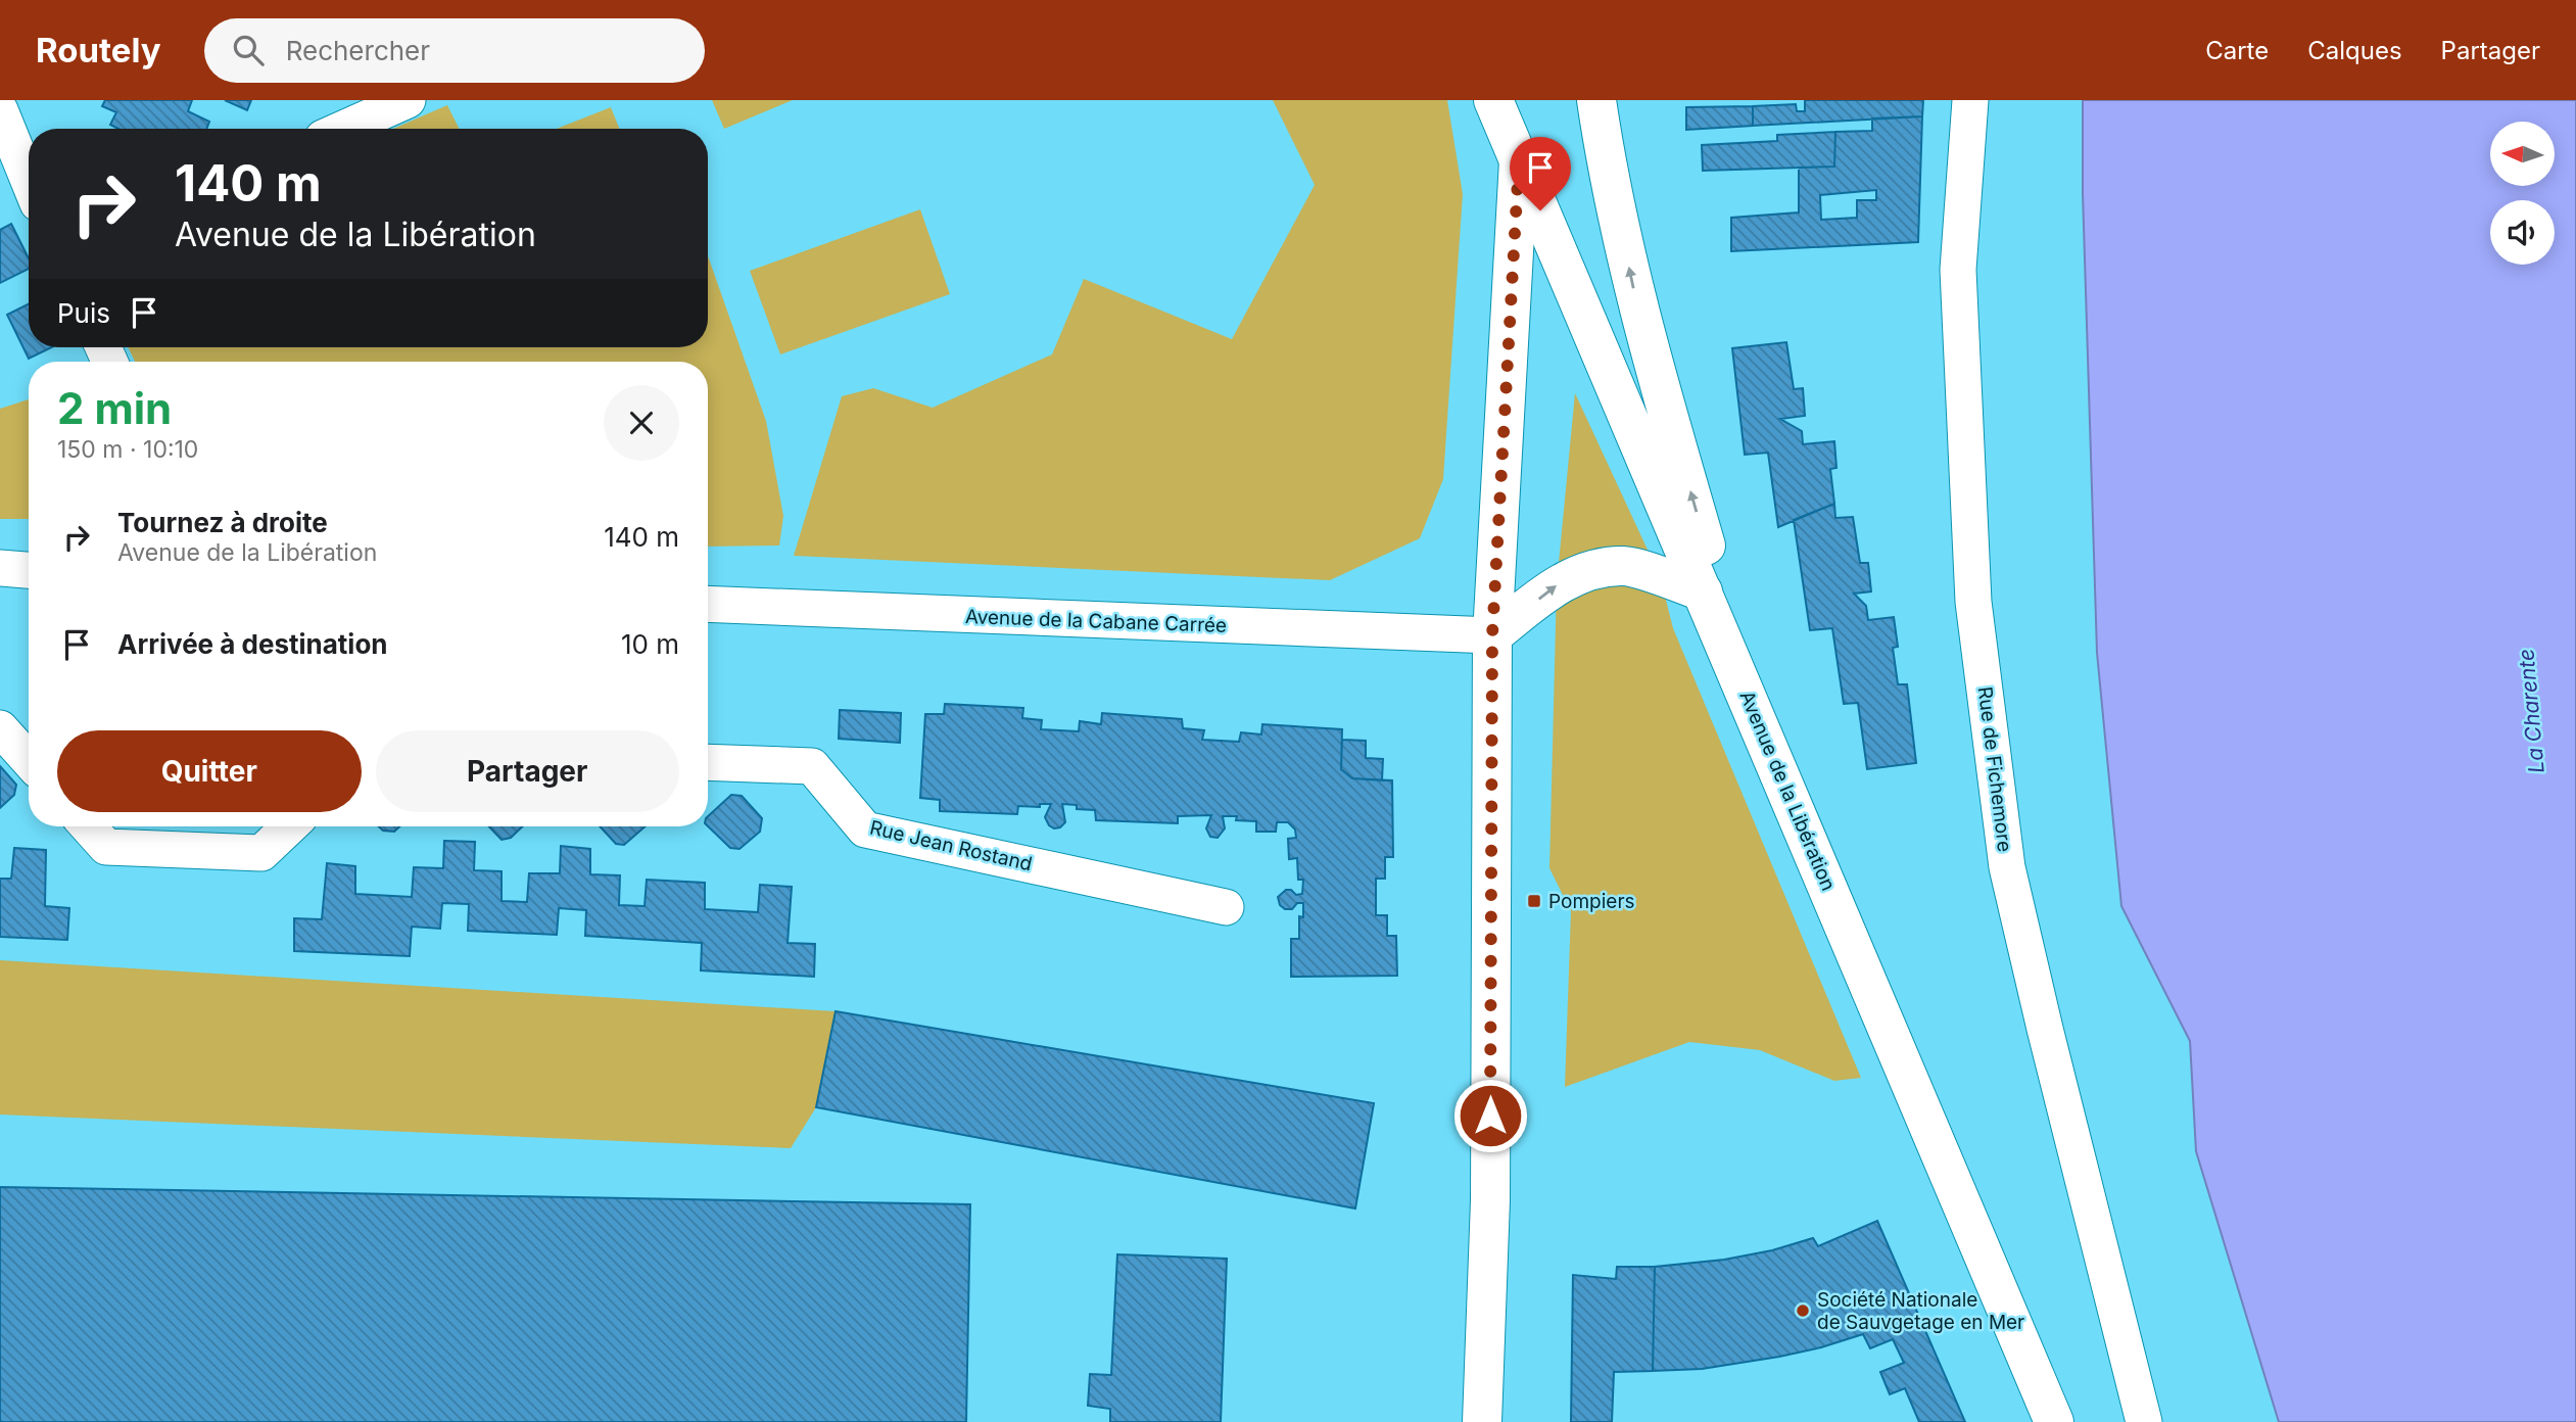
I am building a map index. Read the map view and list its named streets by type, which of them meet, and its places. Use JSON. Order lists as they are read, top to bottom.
{
  "streets": {
    "main road": ["Avenue de la Libération"],
    "street": ["Avenue de la Cabane Carrée", "Rue de Fichemore", "Rue Jean Rostand"]
  },
  "water": ["La Charente"],
  "places": {
    "transit": ["Pompiers"],
    "other": ["Société Nationale de Sauvgetage en Mer"]
  },
  "north": "left",
  "page": {
    "header": "Routely",
    "search": "Rechercher",
    "nav": ["Carte", "Calques", "Partager"],
    "turn": ["140 m", "Avenue de la Libération"],
    "then": "Puis",
    "heading": ["2 min", "150 m · 10:10"],
    "list": [
      {
        "name": "Tournez à droite",
        "note": "Avenue de la Libération",
        "value": "140 m"
      },
      {
        "name": "Arrivée à destination",
        "value": "10 m"
      }
    ],
    "buttons": ["Quitter", "Partager"]
  }
}
